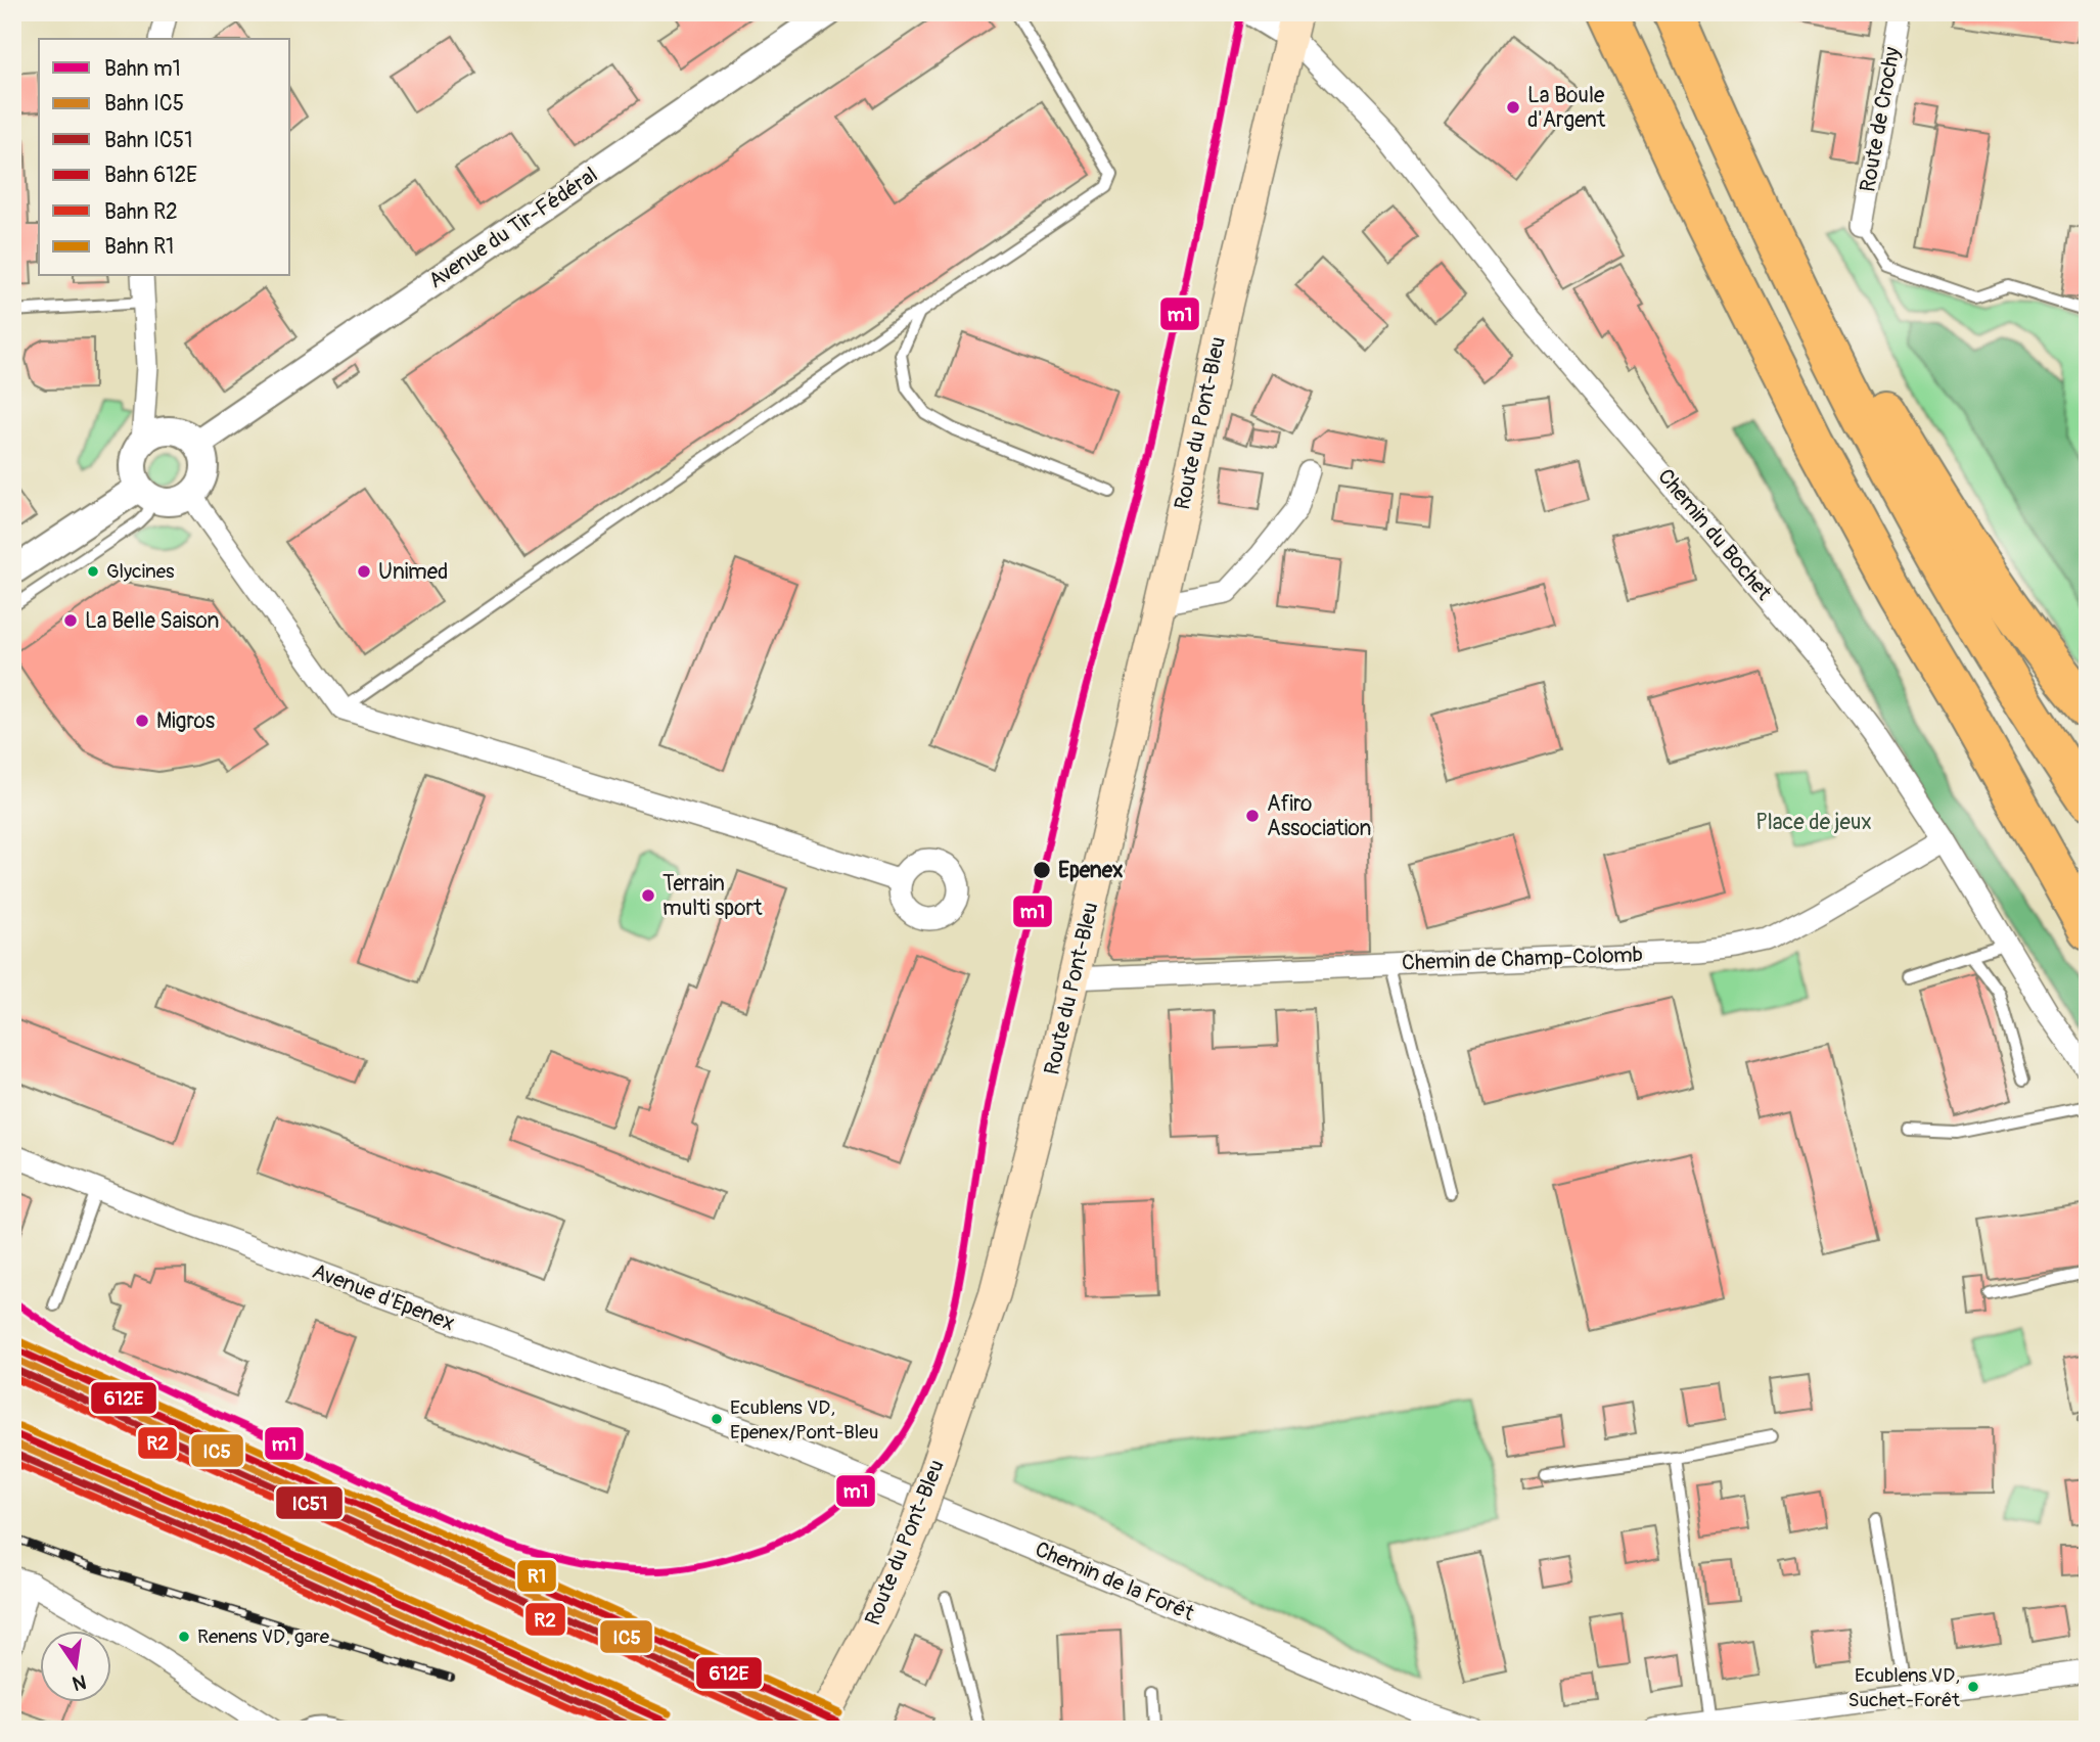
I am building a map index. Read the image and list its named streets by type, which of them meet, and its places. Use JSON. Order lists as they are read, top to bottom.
{
  "streets": {
    "main road": ["Route du Pont-Bleu"],
    "street": [
      "Route de Crochy",
      "Avenue du Tir-Fédéral",
      "Chemin du Bochet",
      "Chemin de Champ-Colomb",
      "Avenue d'Epenex",
      "Chemin de la Forêt"
    ]
  },
  "crossings": [
    ["Route du Pont-Bleu", "Chemin du Bochet"],
    ["Route du Pont-Bleu", "Chemin de Champ-Colomb"],
    ["Chemin du Bochet", "Chemin de Champ-Colomb"],
    ["Avenue d'Epenex", "Chemin de la Forêt"]
  ],
  "parks": ["Place de jeux"],
  "places": [
    "La Boule d'Argent",
    "Glycines",
    "Unimed",
    "La Belle Saison",
    "Migros",
    "Afiro Association",
    "Epenex",
    "Terrain multi sport",
    "Ecublens VD, Epenex/Pont-Bleu",
    "Renens VD, gare",
    "Ecublens VD, Suchet-Forêt"
  ],
  "lines": [
    "rail line m1",
    "rail line R1",
    "rail line 612E",
    "rail line IC5",
    "rail line IC51",
    "rail line R2"
  ],
  "legend": [
    "Bahn m1",
    "Bahn IC5",
    "Bahn IC51",
    "Bahn 612E",
    "Bahn R2",
    "Bahn R1"
  ],
  "north": "bottom"
}
